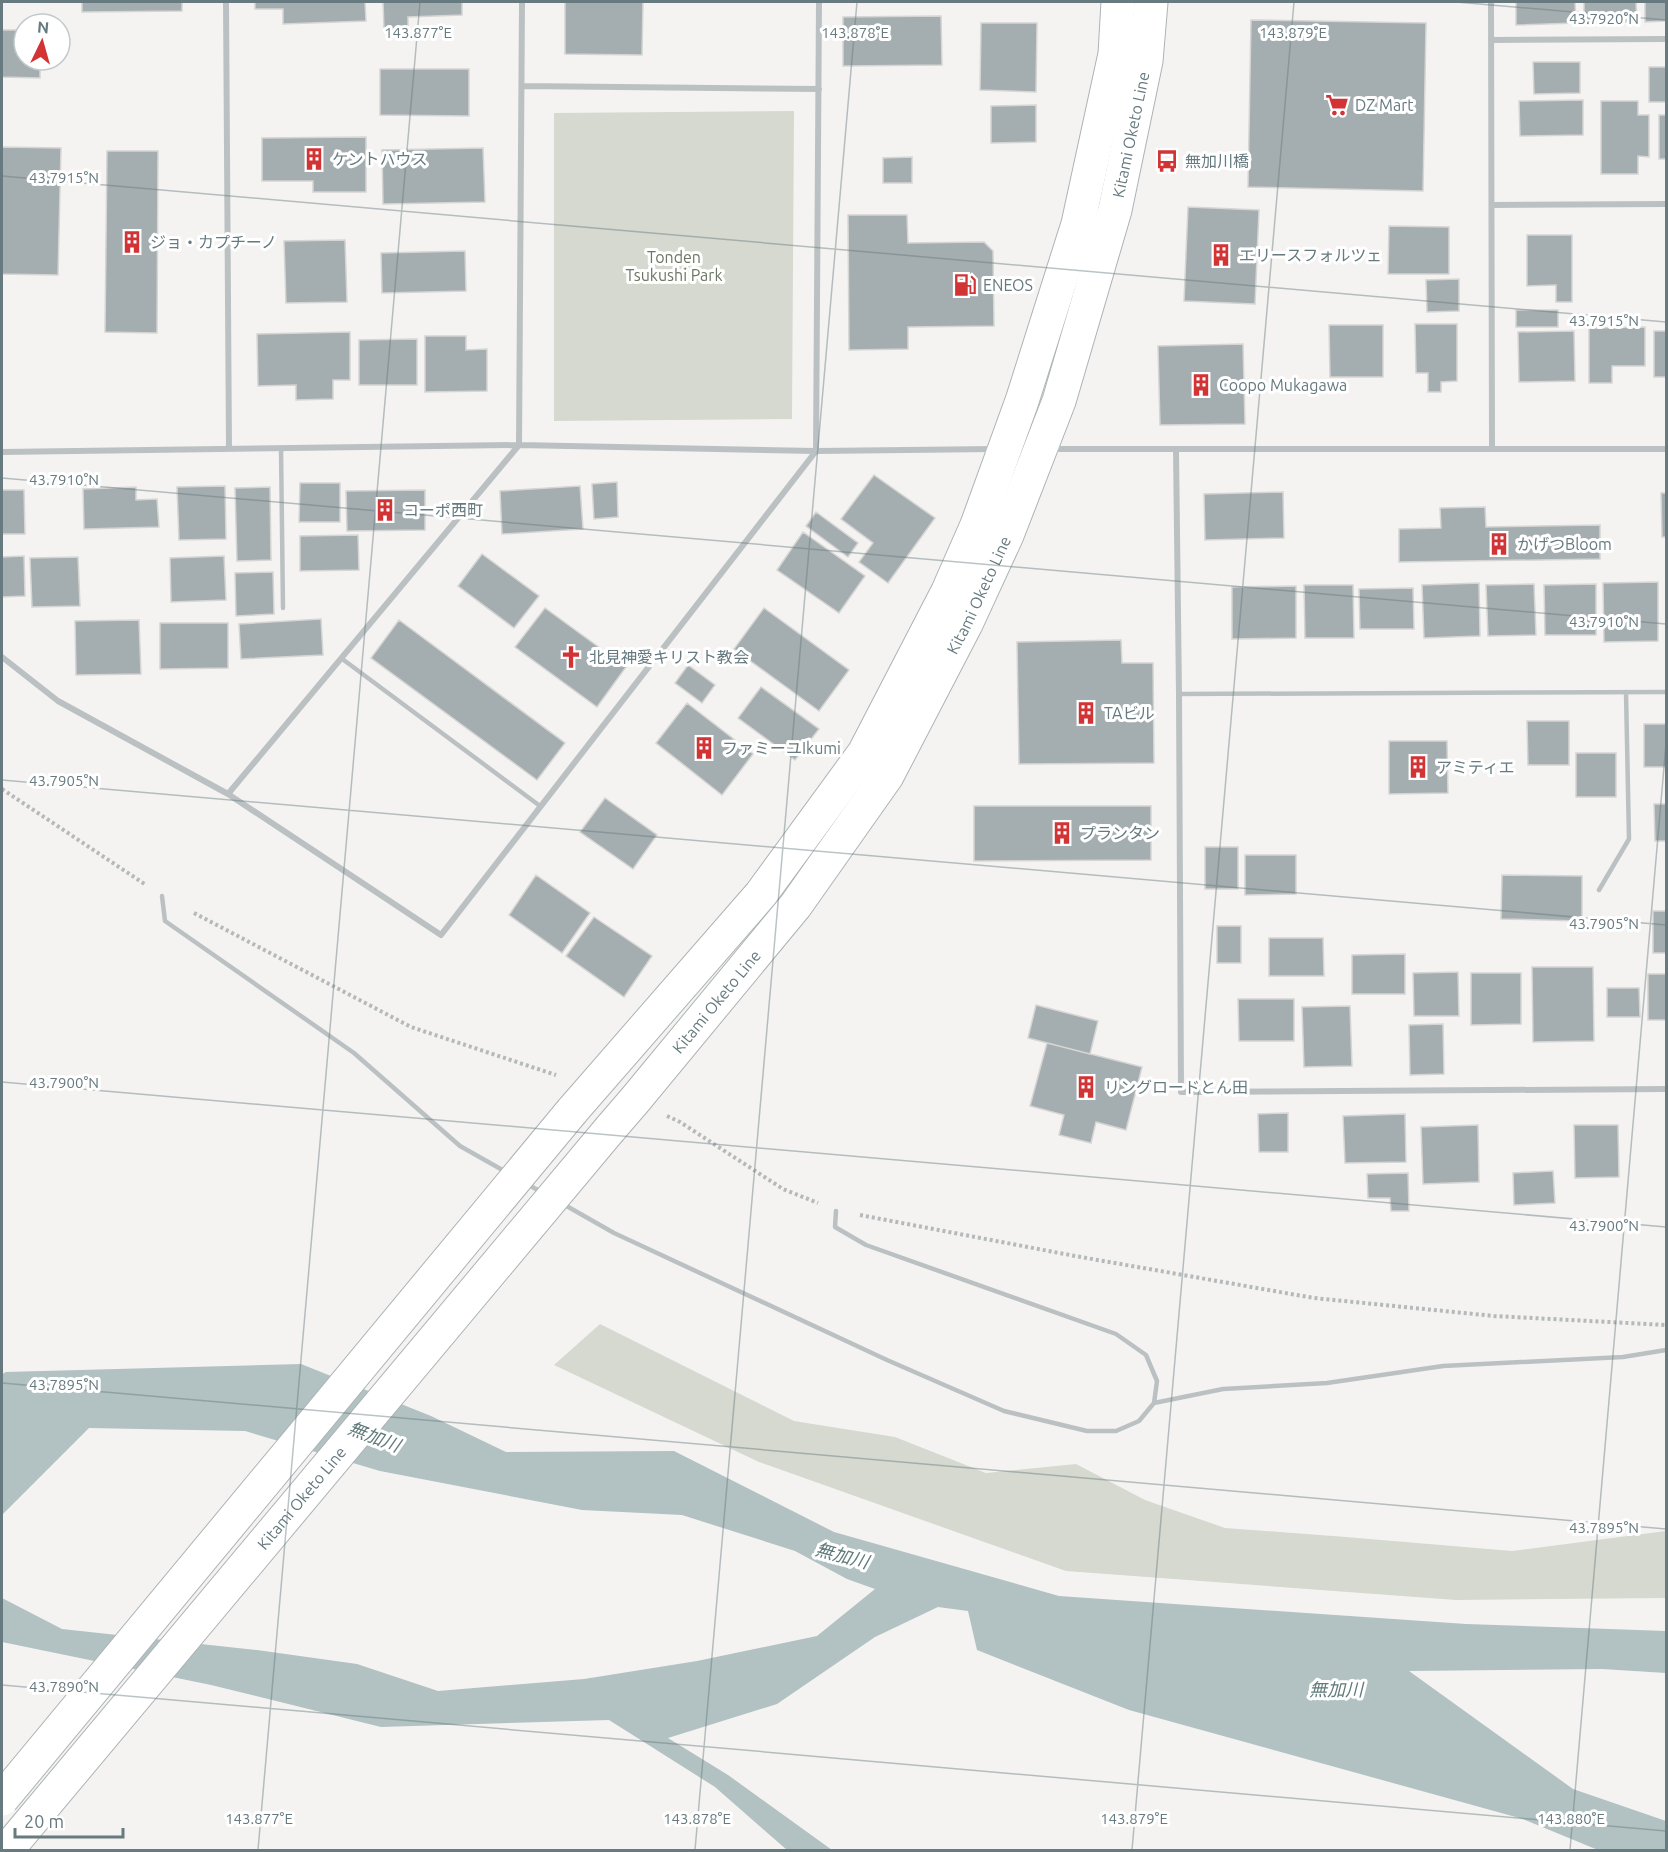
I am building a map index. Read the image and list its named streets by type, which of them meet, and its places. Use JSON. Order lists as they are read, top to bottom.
{
  "streets": {
    "main road": ["Kitami Oketo Line"]
  },
  "water": ["無加川"],
  "parks": ["Tonden Tsukushi Park"],
  "places": {
    "supermarket": ["DZ Mart"],
    "building": [
      "ケントハウス",
      "ジョ・カプチーノ",
      "エリースフォルツェ",
      "Coopo Mukagawa",
      "コーポ西町",
      "かげつBloom",
      "TAビル",
      "ファミーユIkumi",
      "アミティエ",
      "プランタン",
      "リングロードとん田"
    ],
    "bus stop": ["無加川橋"],
    "fuel station": ["ENEOS"],
    "church": ["北見神愛キリスト教会"]
  },
  "scale_bar": "20 m",
  "north": "top",
  "coordinates": [
    "43.7920°N",
    "143.877°E",
    "143.878°E",
    "143.879°E",
    "43.7915°N",
    "43.7910°N",
    "43.7905°N",
    "43.7900°N",
    "43.7895°N",
    "43.7890°N",
    "143.880°E"
  ]
}
